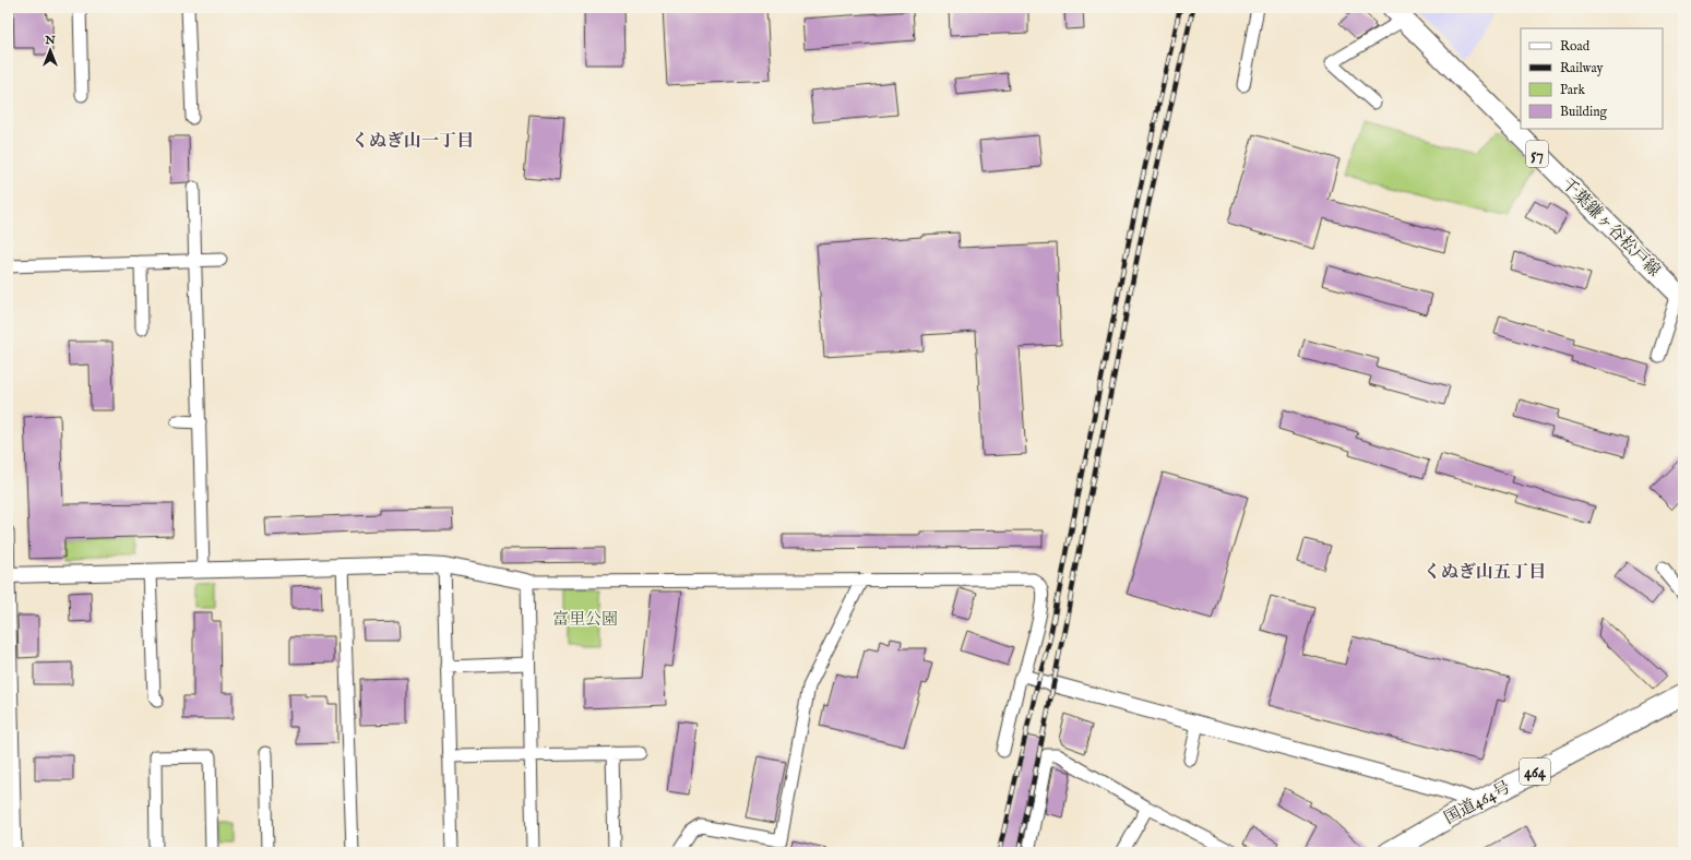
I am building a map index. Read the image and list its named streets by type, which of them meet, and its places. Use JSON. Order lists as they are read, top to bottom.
{
  "streets": {
    "highway": ["464", "国道464号"],
    "main road": ["57", "千葉鎌ヶ谷松戸線"]
  },
  "districts": ["くぬぎ山一丁目", "くぬぎ山五丁目"],
  "parks": ["富里公園"],
  "legend": [
    "Road",
    "Railway",
    "Park",
    "Building"
  ],
  "north": "top"
}
